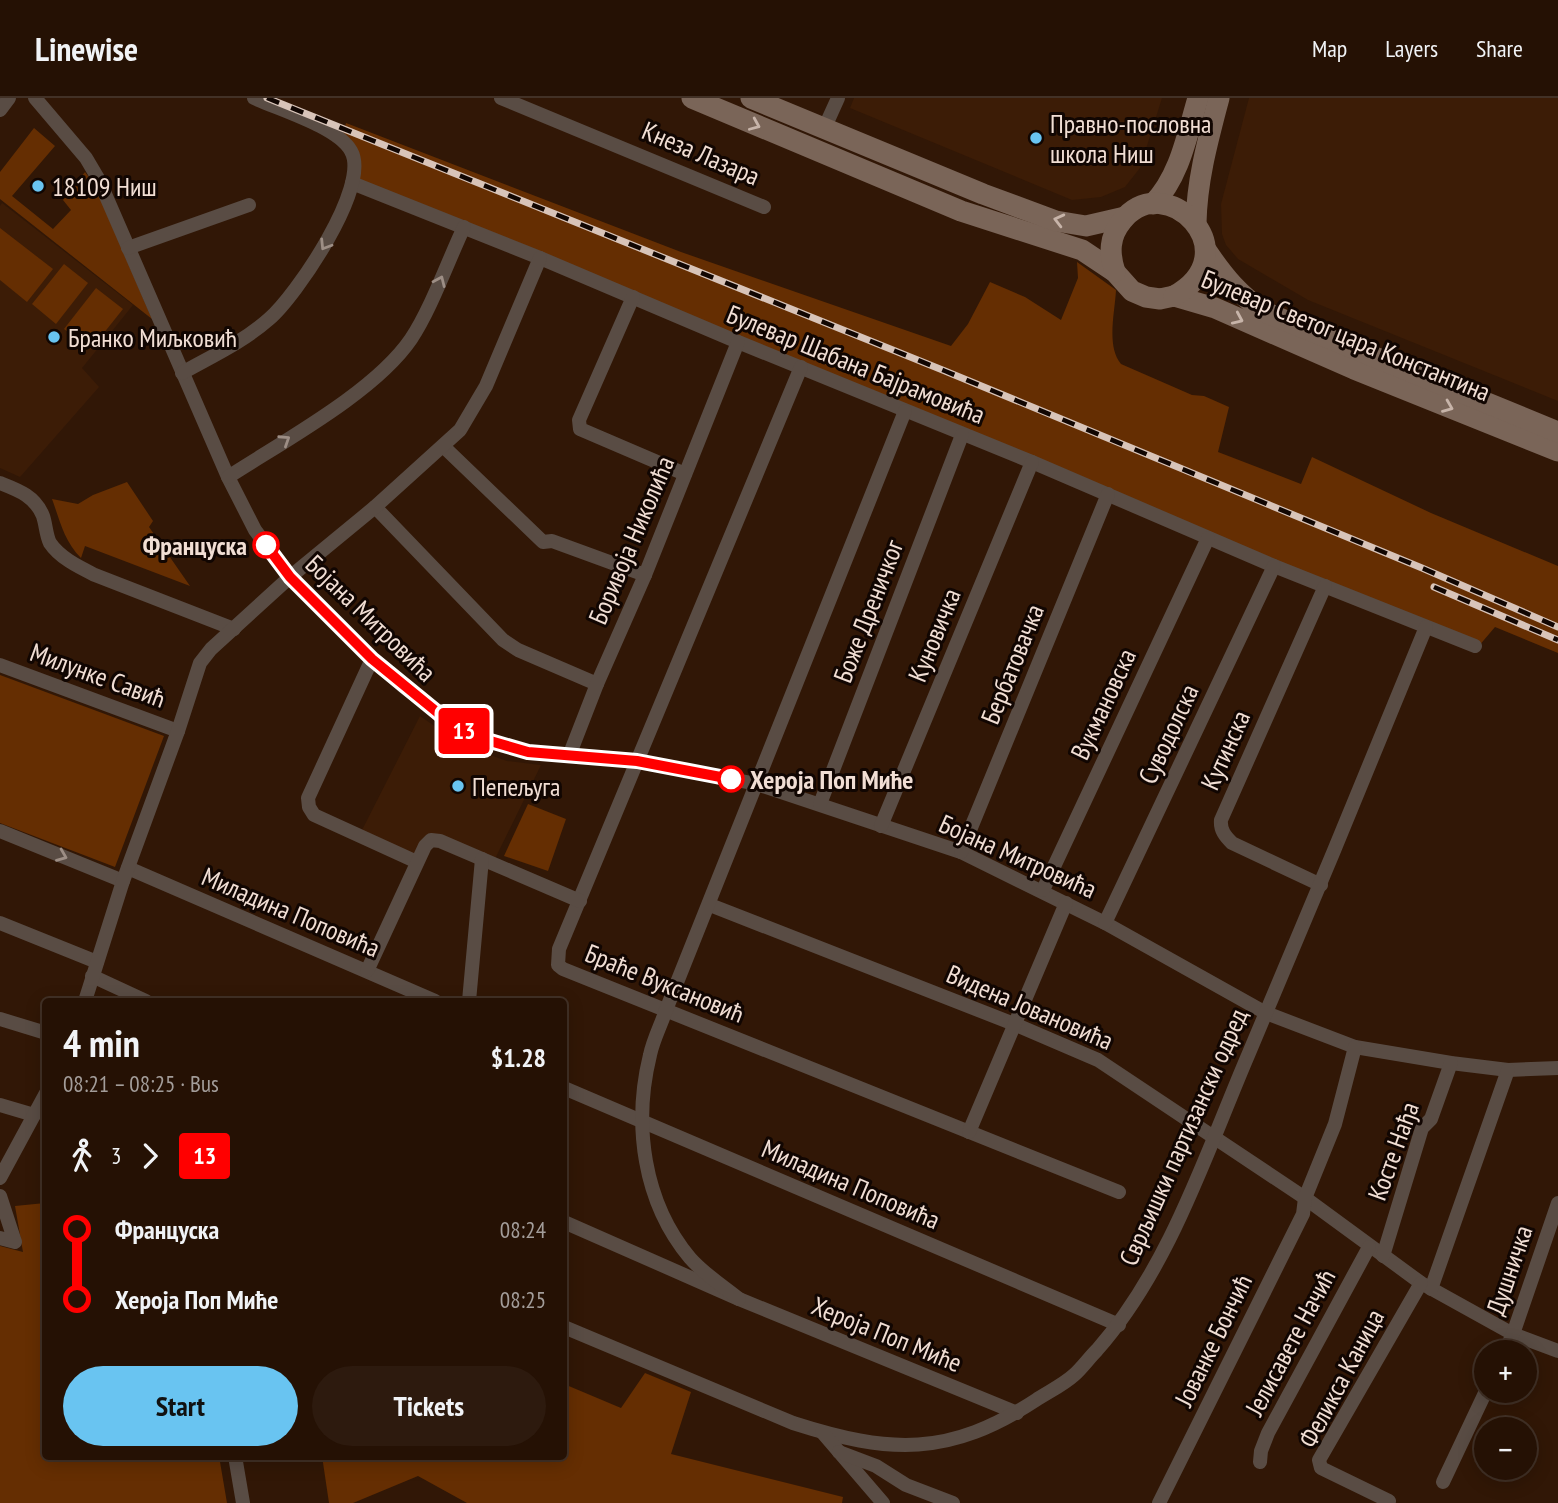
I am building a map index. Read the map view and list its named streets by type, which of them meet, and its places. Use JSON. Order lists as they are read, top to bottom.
{
  "streets": {
    "main road": ["Булевар Светог цара Константина"],
    "street": [
      "Кнеза Лазара",
      "Булевар Шабана Бајрамовића",
      "Боривоја Николића",
      "Боже Дреничког",
      "Бојана Митровића",
      "Куновичка",
      "Бербатовачка",
      "Милунке Савић",
      "Вукмановска",
      "Суводолска",
      "Кутинска",
      "Миладина Поповића",
      "Браће Вуксановић",
      "Видена Јовановића",
      "Сврљишки партизански одред",
      "Косте Нађа",
      "Душничка",
      "Хероја Поп Миће",
      "Јованке Бончић",
      "Јелисавете Начић",
      "Феликса Каница"
    ]
  },
  "crossings": [
    ["Булевар Шабана Бајрамовића", "Боривоја Николића"],
    ["Булевар Шабана Бајрамовића", "Боже Дреничког"],
    ["Булевар Шабана Бајрамовића", "Куновичка"],
    ["Булевар Шабана Бајрамовића", "Бербатовачка"],
    ["Булевар Шабана Бајрамовића", "Вукмановска"],
    ["Булевар Шабана Бајрамовића", "Суводолска"],
    ["Булевар Шабана Бајрамовића", "Кутинска"],
    ["Булевар Шабана Бајрамовића", "Браће Вуксановић"],
    ["Булевар Шабана Бајрамовића", "Сврљишки партизански одред"],
    ["Булевар Шабана Бајрамовића", "Хероја Поп Миће"],
    ["Боривоја Николића", "Бојана Митровића"],
    ["Боже Дреничког", "Бојана Митровића"],
    ["Бојана Митровића", "Куновичка"],
    ["Бојана Митровића", "Бербатовачка"],
    ["Бојана Митровића", "Вукмановска"],
    ["Бојана Митровића", "Суводолска"],
    ["Бојана Митровића", "Браће Вуксановић"],
    ["Бојана Митровића", "Сврљишки партизански одред"],
    ["Бојана Митровића", "Косте Нађа"],
    ["Бојана Митровића", "Хероја Поп Миће"],
    ["Бојана Митровића", "Јованке Бончић"],
    ["Бојана Митровића", "Феликса Каница"],
    ["Кутинска", "Сврљишки партизански одред"],
    ["Миладина Поповића", "Сврљишки партизански одред"],
    ["Миладина Поповића", "Хероја Поп Миће"],
    ["Браће Вуксановић", "Хероја Поп Миће"],
    ["Видена Јовановића", "Сврљишки партизански одред"],
    ["Видена Јовановића", "Косте Нађа"],
    ["Видена Јовановића", "Душничка"],
    ["Видена Јовановића", "Хероја Поп Миће"],
    ["Видена Јовановића", "Јованке Бончић"],
    ["Видена Јовановића", "Јелисавете Начић"],
    ["Видена Јовановића", "Феликса Каница"],
    ["Сврљишки партизански одред", "Хероја Поп Миће"]
  ],
  "places": [
    "Правно-пословна школа Ниш",
    "18109 Ниш",
    "Бранко Миљковић",
    "Француска",
    "Хероја Поп Миће",
    "Пепељуга"
  ],
  "lines": ["bus line 13"],
  "page": {
    "header": "Linewise",
    "nav": ["Map", "Layers", "Share"],
    "on_map": "13",
    "heading": ["4 min", "08:21 – 08:25 · Bus", "$1.28"],
    "legs": ["3", "13"],
    "list": [
      {
        "name": "Француска",
        "value": "08:24"
      },
      {
        "name": "Хероја Поп Миће",
        "value": "08:25"
      }
    ],
    "map_buttons": ["+", "−"],
    "buttons": ["Start", "Tickets"]
  }
}
